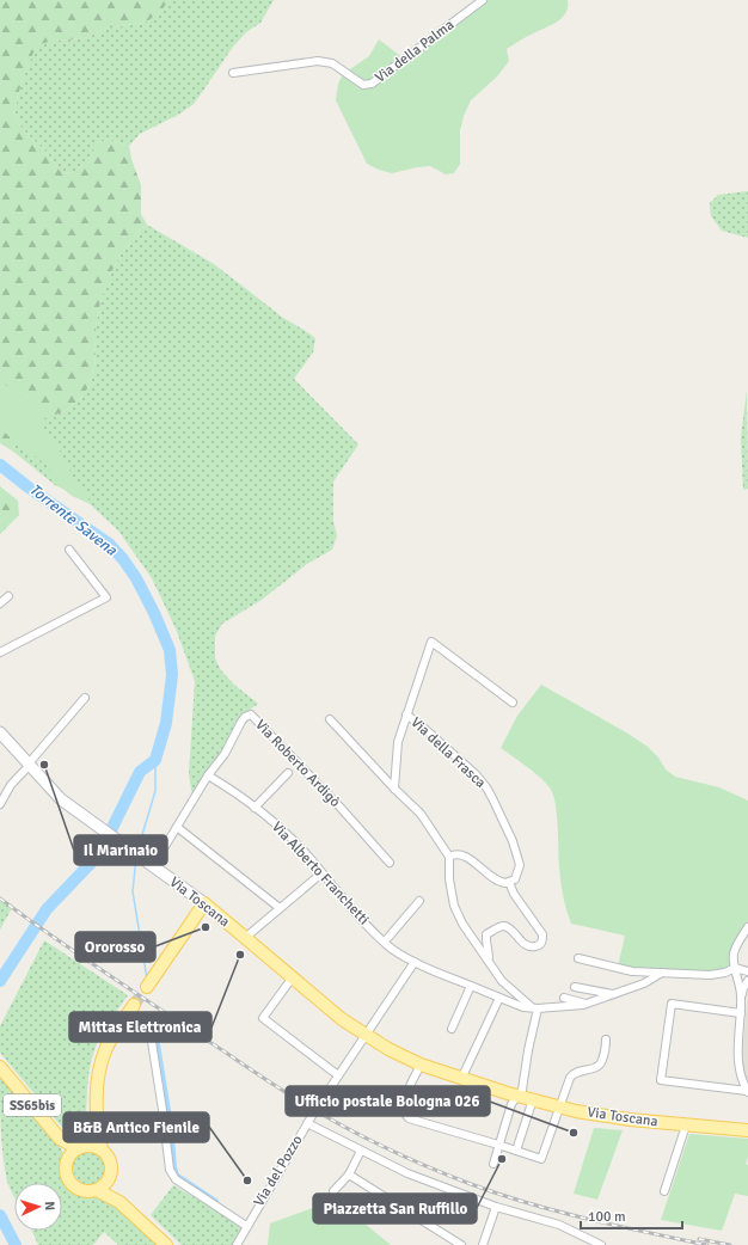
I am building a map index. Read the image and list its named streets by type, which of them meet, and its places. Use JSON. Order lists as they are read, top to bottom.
{
  "streets": {
    "main road": ["Via Toscana", "SS65bis"],
    "street": [
      "Via della Palma",
      "Via della Frasca",
      "Via Roberto Ardigò",
      "Via Alberto Franchetti",
      "Via del Pozzo"
    ]
  },
  "crossings": [
    ["Via Roberto Ardigò", "Via Alberto Franchetti"],
    ["Via Roberto Ardigò", "Via Toscana"]
  ],
  "water": ["Torrente Savena"],
  "places": [
    "Il Marinaio",
    "Ororosso",
    "Mittas Elettronica",
    "Ufficio postale Bologna 026",
    "Piazzetta San Ruffillo",
    "B&B Antico Fienile"
  ],
  "scale_bar": "100 m",
  "north": "right"
}
